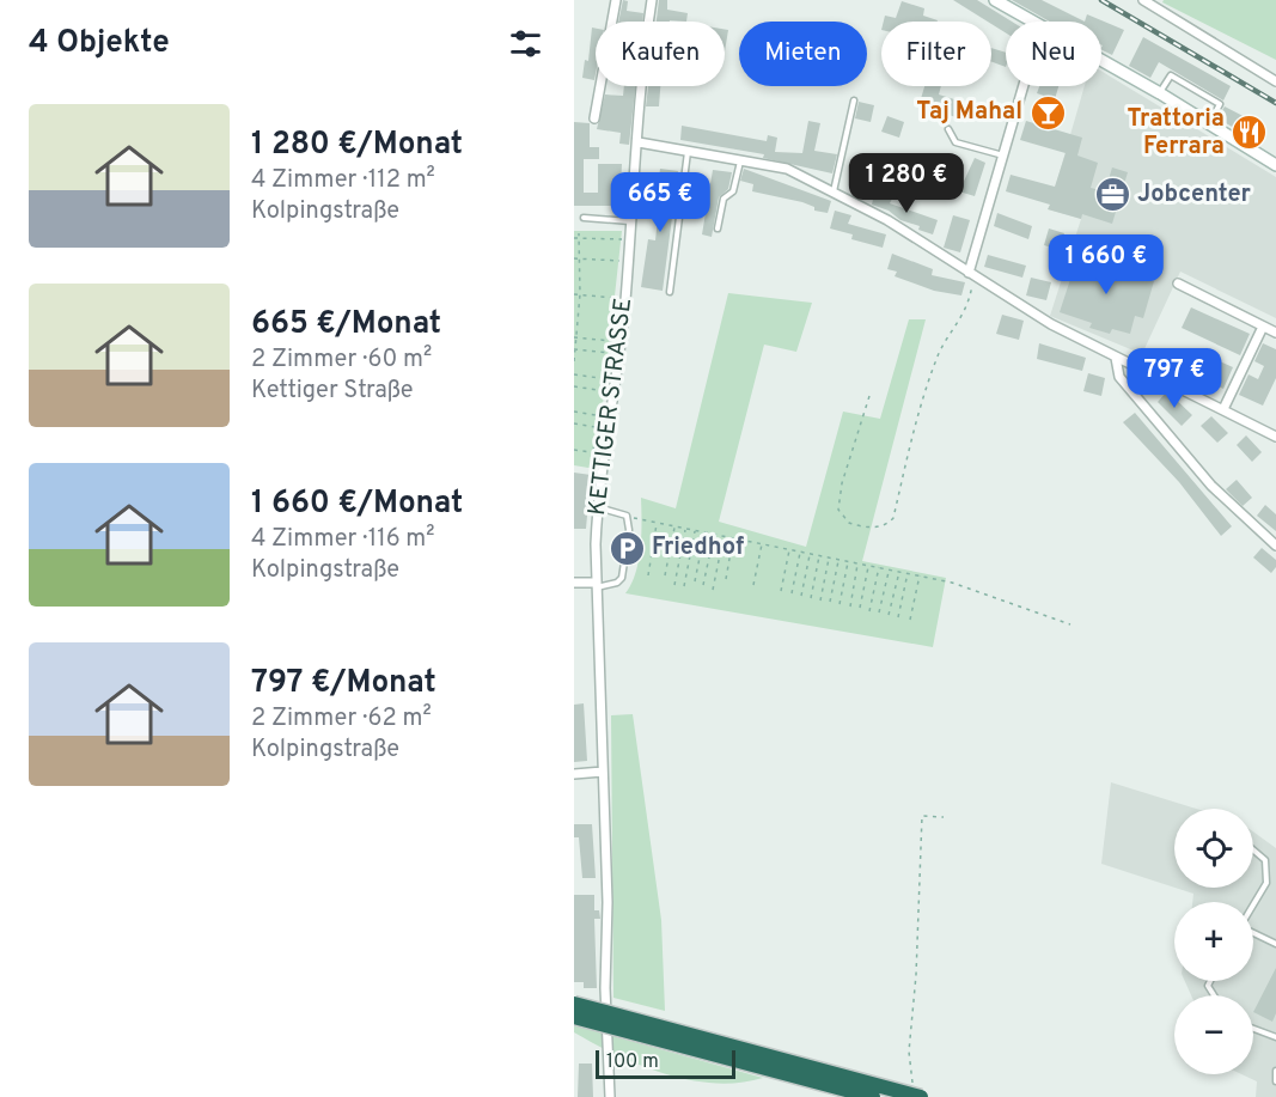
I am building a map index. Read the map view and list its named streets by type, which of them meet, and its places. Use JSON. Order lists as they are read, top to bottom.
{
  "streets": {
    "street": ["KETTIGER STRASSE"]
  },
  "places": {
    "bar": ["Taj Mahal"],
    "restaurant": ["Trattoria Ferrara"],
    "office": ["Jobcenter"],
    "parking": ["Friedhof"]
  },
  "scale_bar": "100 m",
  "page": {
    "heading": "4 Objekte",
    "chip": [
      "Kaufen",
      "Mieten",
      "Filter",
      "Neu"
    ],
    "list": [
      {
        "name": "1 280 €/Monat",
        "note": "4 Zimmer · 112 m² · Kolpingstraße"
      },
      {
        "name": "665 €/Monat",
        "note": "2 Zimmer · 60 m² · Kettiger Straße"
      },
      {
        "name": "1 660 €/Monat",
        "note": "4 Zimmer · 116 m² · Kolpingstraße"
      },
      {
        "name": "797 €/Monat",
        "note": "2 Zimmer · 62 m² · Kolpingstraße"
      }
    ],
    "price": [
      "1 280 €",
      "665 €",
      "1 660 €",
      "797 €"
    ],
    "map_buttons": ["+", "−"],
    "scale": "100 m"
  }
}
